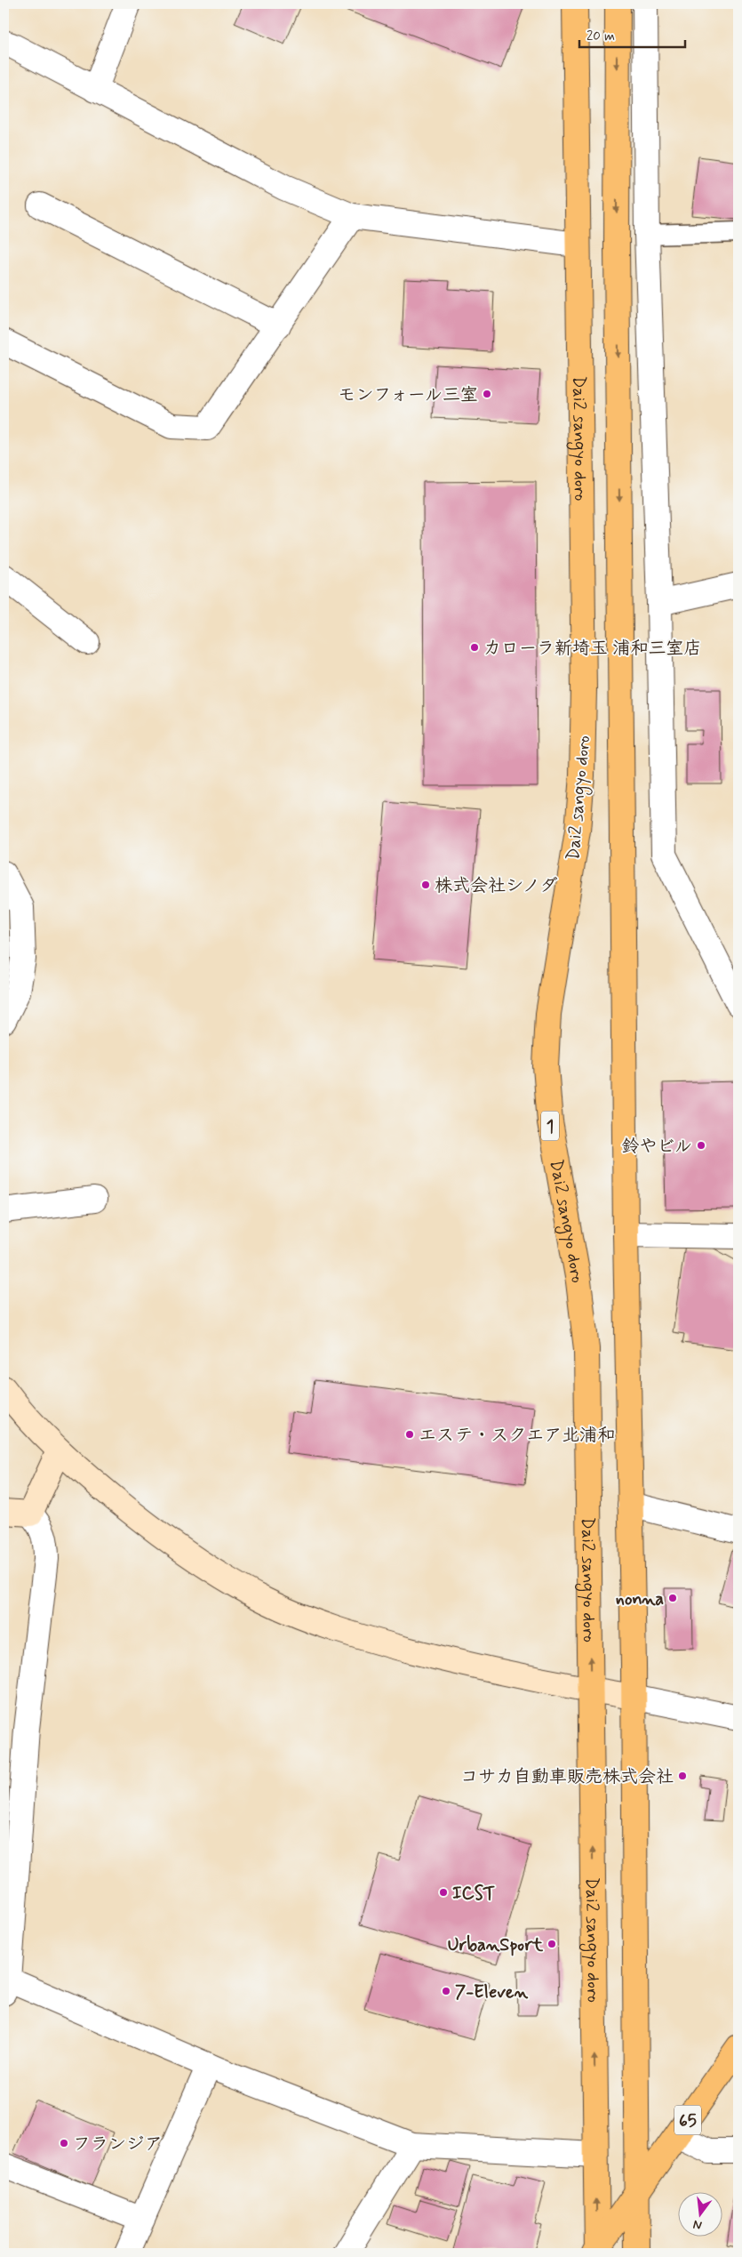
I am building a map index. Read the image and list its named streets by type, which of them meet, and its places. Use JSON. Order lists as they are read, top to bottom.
{
  "streets": {
    "main road": ["Dai2 sangyo doro", "1", "65"]
  },
  "crossings": [
    ["Dai2 sangyo doro", "65"]
  ],
  "places": [
    "モンフォール三室",
    "カローラ新埼玉 浦和三室店",
    "株式会社シノダ",
    "鈴やビル",
    "エステ・スクエア北浦和",
    "nonna",
    "コサカ自動車販売株式会社",
    "ICST",
    "UrbanSport",
    "7-Eleven",
    "フランジア"
  ],
  "scale_bar": "20 m",
  "north": "bottom"
}
